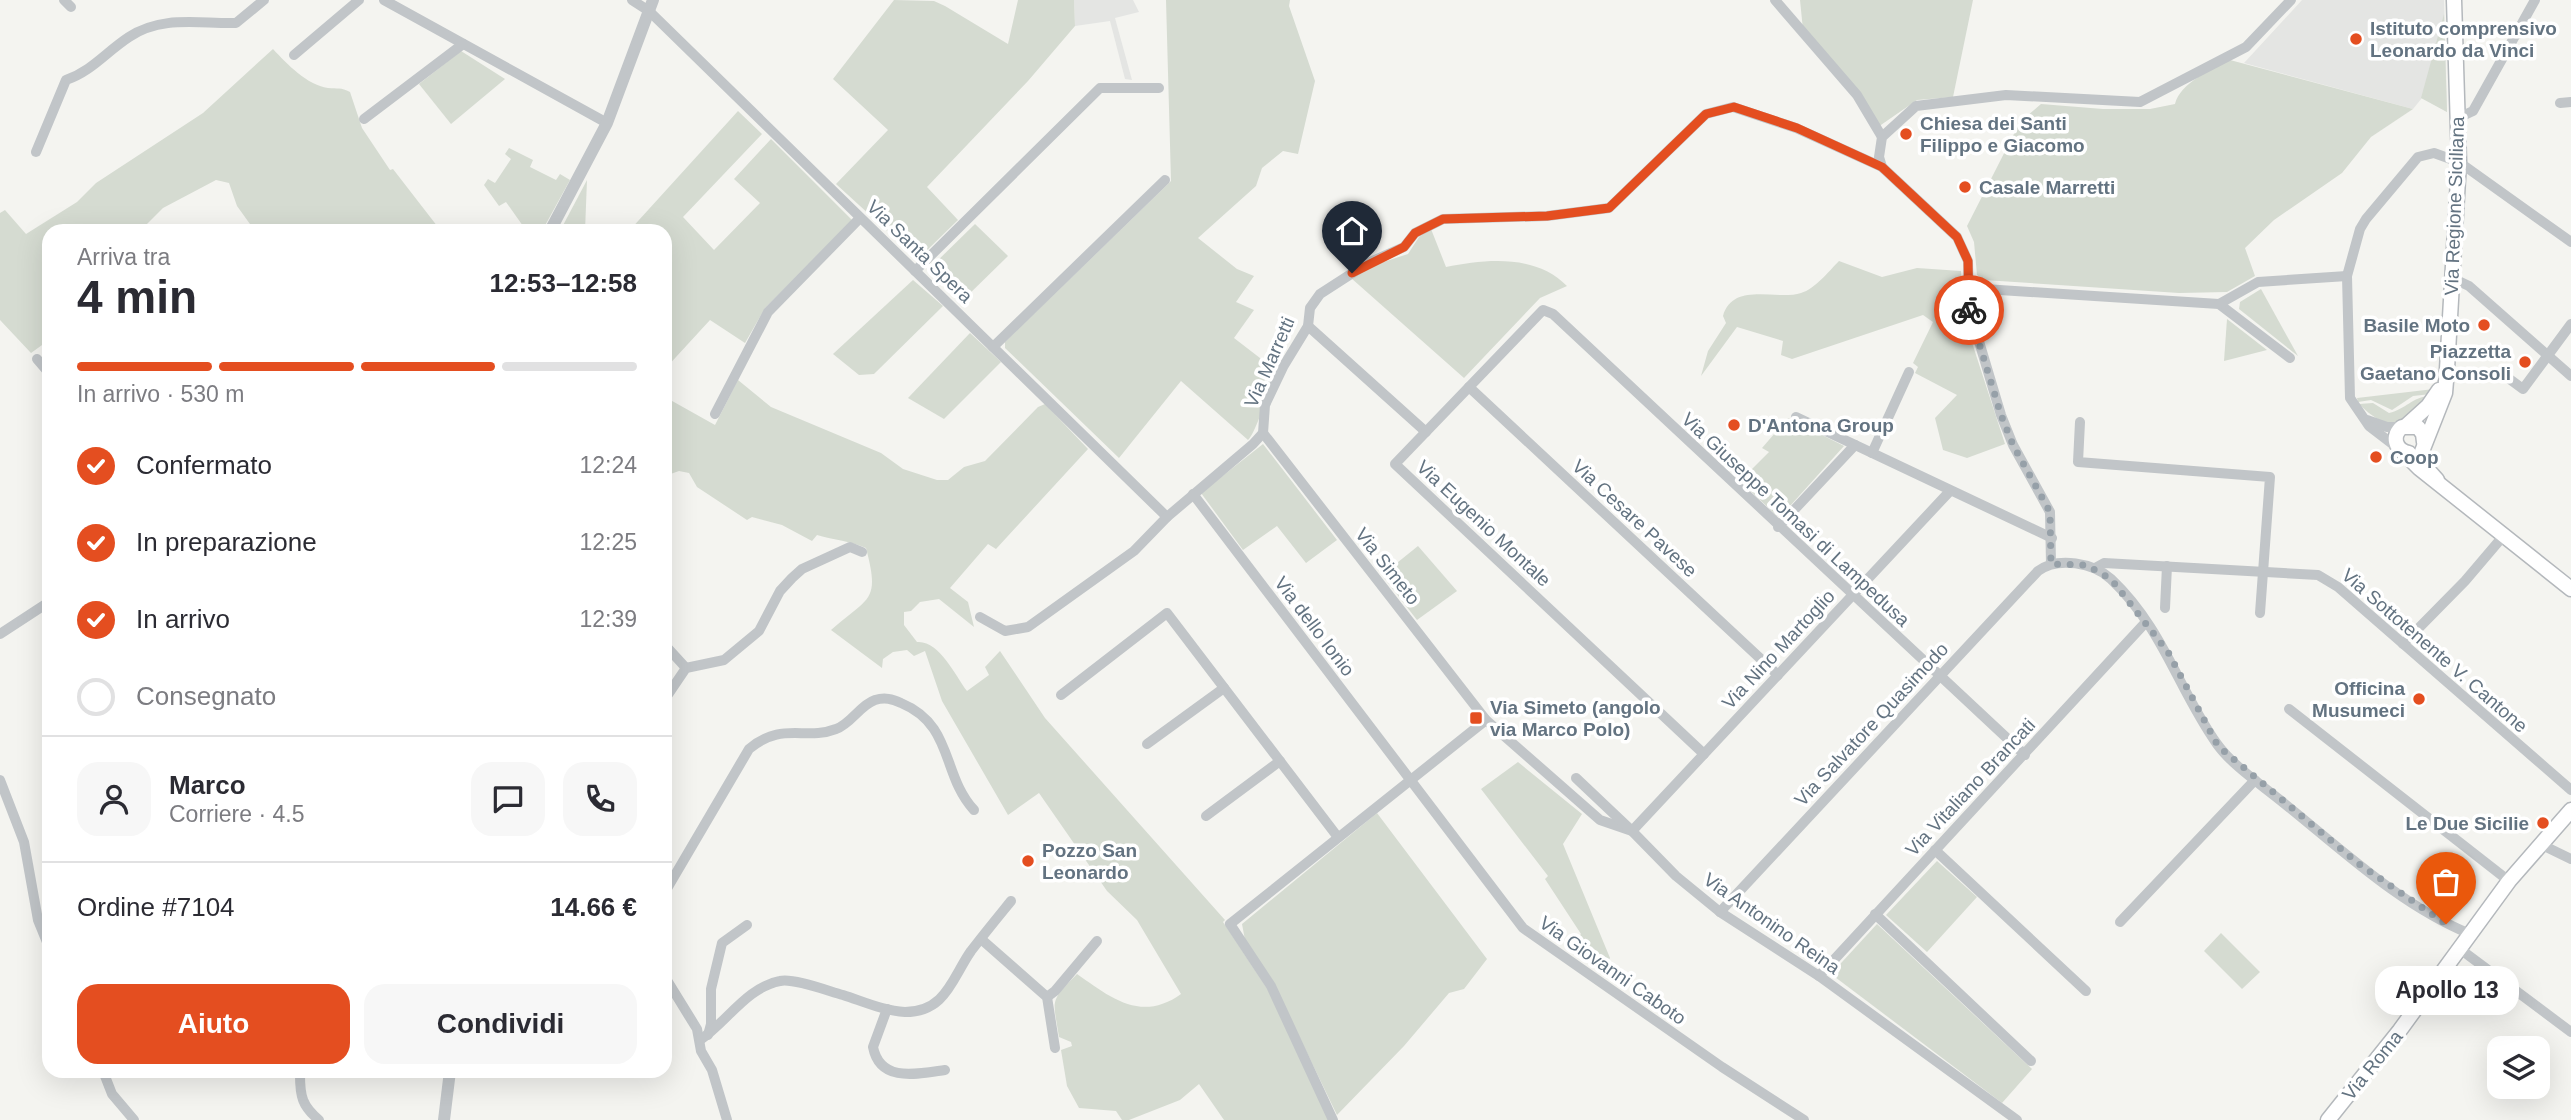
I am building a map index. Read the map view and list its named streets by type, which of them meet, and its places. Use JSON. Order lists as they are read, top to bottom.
{
  "streets": {
    "main road": ["Via Regione Siciliana", "Via Roma"],
    "street": [
      "Via Santa Spera",
      "Via Marretti",
      "Via Cesare Pavese",
      "Via Giuseppe Tomasi di Lampedusa",
      "Via Eugenio Montale",
      "Via Simeto",
      "Via dello Ionio",
      "Via Nino Martoglio",
      "Via Sottotenente V. Cantone",
      "Via Salvatore Quasimodo",
      "Via Vitaliano Brancati",
      "Via Antonino Reina",
      "Via Giovanni Caboto"
    ]
  },
  "crossings": [
    ["Via Santa Spera", "Via Marretti"],
    ["Via Marretti", "Via Simeto"],
    ["Via Marretti", "Via dello Ionio"],
    ["Via Marretti", "Via Sottotenente V. Cantone"],
    ["Via Marretti", "Via Salvatore Quasimodo"],
    ["Via Cesare Pavese", "Via Eugenio Montale"],
    ["Via Cesare Pavese", "Via Nino Martoglio"],
    ["Via Giuseppe Tomasi di Lampedusa", "Via Eugenio Montale"],
    ["Via Giuseppe Tomasi di Lampedusa", "Via Nino Martoglio"],
    ["Via Giuseppe Tomasi di Lampedusa", "Via Salvatore Quasimodo"],
    ["Via Giuseppe Tomasi di Lampedusa", "Via Vitaliano Brancati"],
    ["Via Eugenio Montale", "Via Nino Martoglio"],
    ["Via Simeto", "Via Antonino Reina"],
    ["Via dello Ionio", "Via Giovanni Caboto"],
    ["Via Nino Martoglio", "Via Antonino Reina"],
    ["Via Sottotenente V. Cantone", "Via Salvatore Quasimodo"],
    ["Via Salvatore Quasimodo", "Via Antonino Reina"],
    ["Via Vitaliano Brancati", "Via Antonino Reina"]
  ],
  "places": {
    "other": [
      "Istituto comprensivo Leonardo da Vinci",
      "Chiesa dei Santi Filippo e Giacomo",
      "Casale Marretti",
      "Basile Moto",
      "Piazzetta Gaetano Consoli",
      "D'Antona Group",
      "Coop",
      "Officina Musumeci",
      "Le Due Sicilie",
      "Pozzo San Leonardo",
      "Apollo 13"
    ],
    "transit": ["Via Simeto (angolo via Marco Polo)"]
  },
  "page": {
    "heading": ["4 min", "Arriva tra", "12:53–12:58"],
    "panel": [
      "Marco",
      "Corriere · 4.5",
      "Ordine #7104",
      "14.66 €"
    ],
    "bar": "In arrivo · 530 m",
    "list": [
      ["Confermato", "12:24"],
      ["In preparazione", "12:25"],
      ["In arrivo", "12:39"],
      "Consegnato"
    ],
    "bubble": "Apollo 13",
    "buttons": ["Aiuto", "Condividi"]
  }
}
